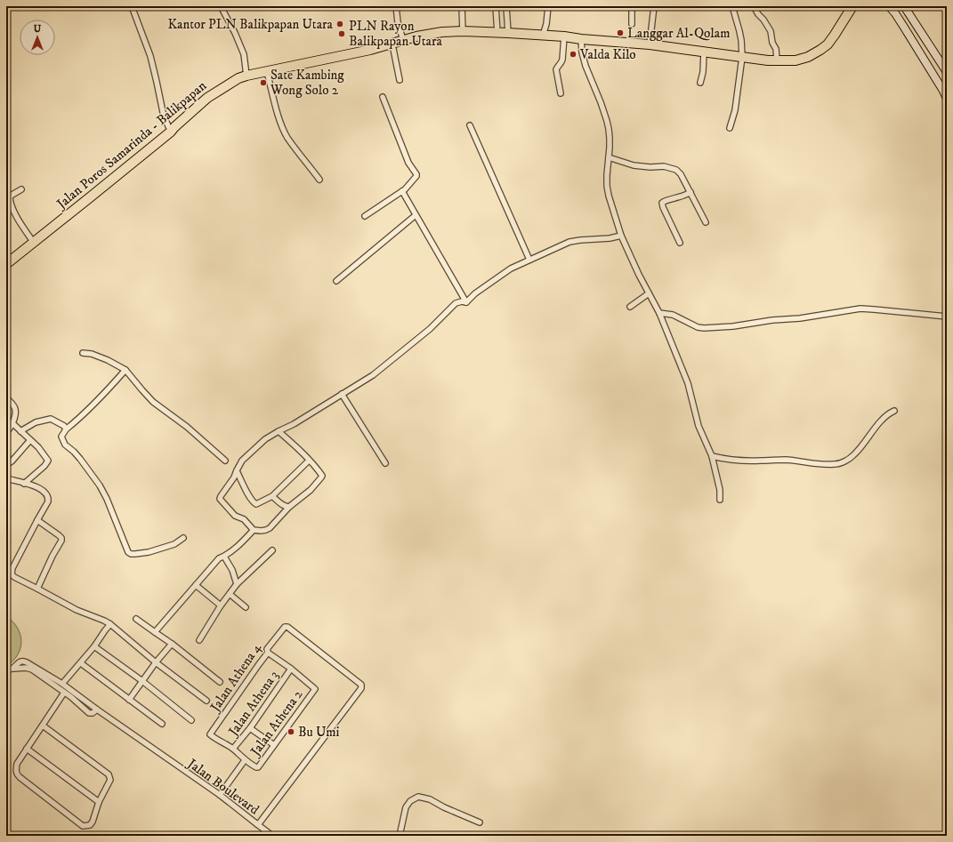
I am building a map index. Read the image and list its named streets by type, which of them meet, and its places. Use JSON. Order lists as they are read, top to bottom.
{
  "streets": {
    "highway": ["Jalan Poros Samarinda - Balikpapan"],
    "street": [
      "Jalan Athena 4",
      "Jalan Athena 3",
      "Jalan Athena 2",
      "Jalan Boulevard"
    ]
  },
  "crossings": [
    ["Jalan Athena 4", "Jalan Athena 3"],
    ["Jalan Athena 4", "Jalan Boulevard"],
    ["Jalan Athena 3", "Jalan Athena 2"]
  ],
  "places": [
    "Kantor PLN Balikpapan Utara",
    "Langgar Al-Qolam",
    "PLN Rayon Balikpapan Utara",
    "Valda Kilo",
    "Sate Kambing Wong Solo 2",
    "Bu Umi"
  ],
  "north": "top"
}
